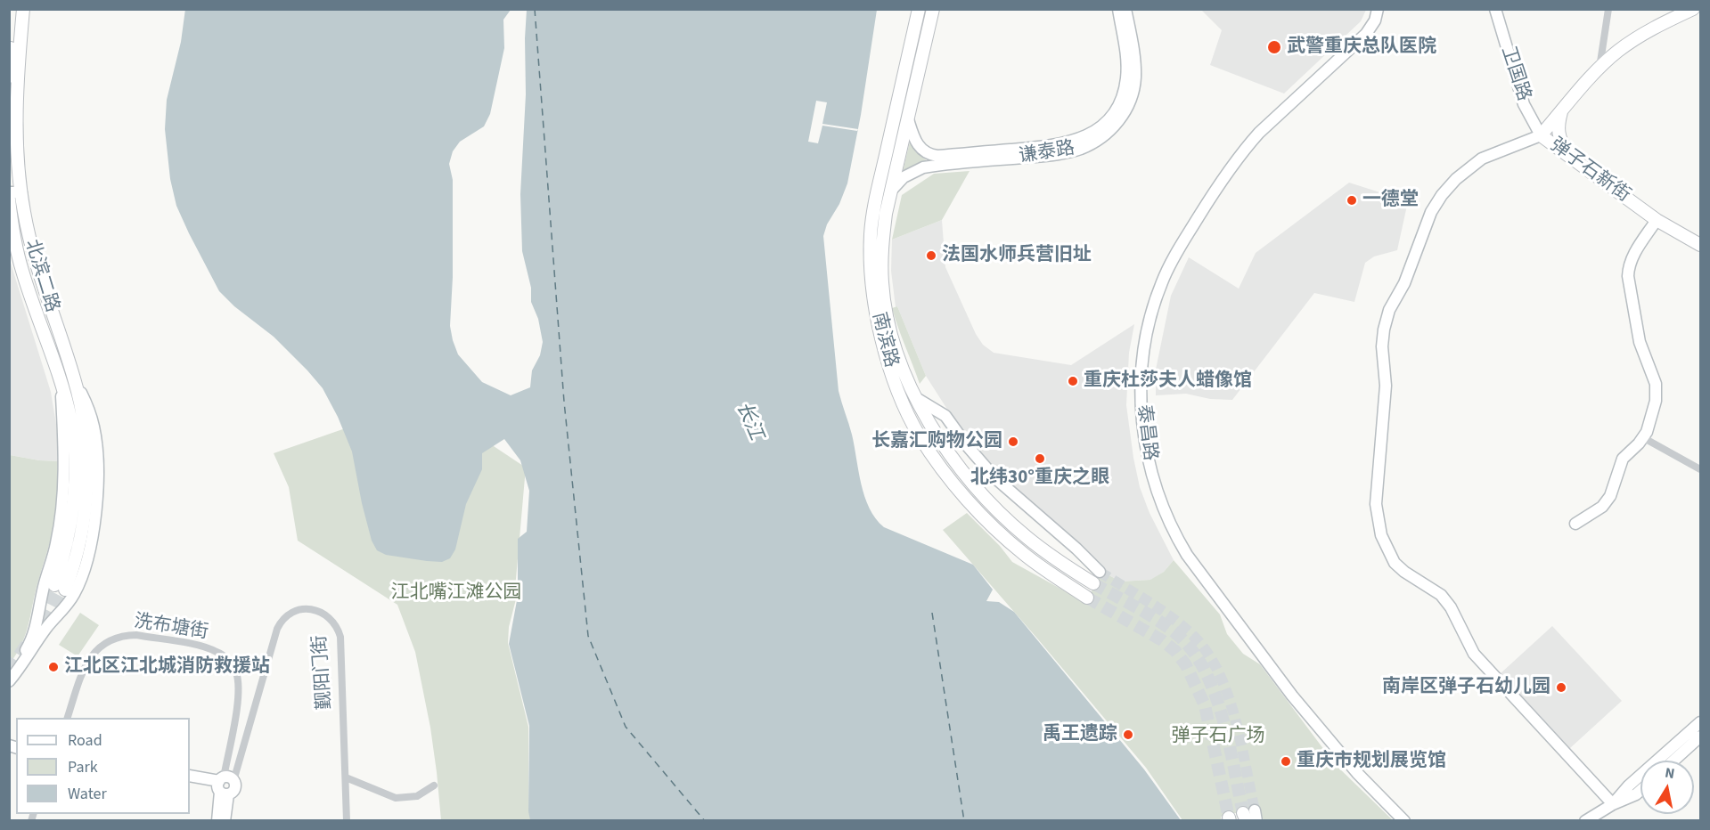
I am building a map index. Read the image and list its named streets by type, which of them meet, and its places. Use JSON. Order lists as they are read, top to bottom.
{
  "streets": {
    "main road": ["弹子石新街", "北滨二路", "南滨路"],
    "street": [
      "卫国路",
      "谦泰路",
      "泰昌路",
      "洗布塘街",
      "觐阳门街"
    ]
  },
  "crossings": [
    ["卫国路", "弹子石新街"],
    ["谦泰路", "南滨路"],
    ["洗布塘街", "觐阳门街"]
  ],
  "water": ["长江"],
  "parks": ["江北嘴江滩公园", "弹子石广场"],
  "places": [
    "武警重庆总队医院",
    "一德堂",
    "法国水师兵营旧址",
    "重庆杜莎夫人蜡像馆",
    "长嘉汇购物公园",
    "北纬30°重庆之眼",
    "江北区江北城消防救援站",
    "南岸区弹子石幼儿园",
    "禹王遗踪",
    "重庆市规划展览馆"
  ],
  "legend": ["Road", "Park", "Water"],
  "north": "top"
}
